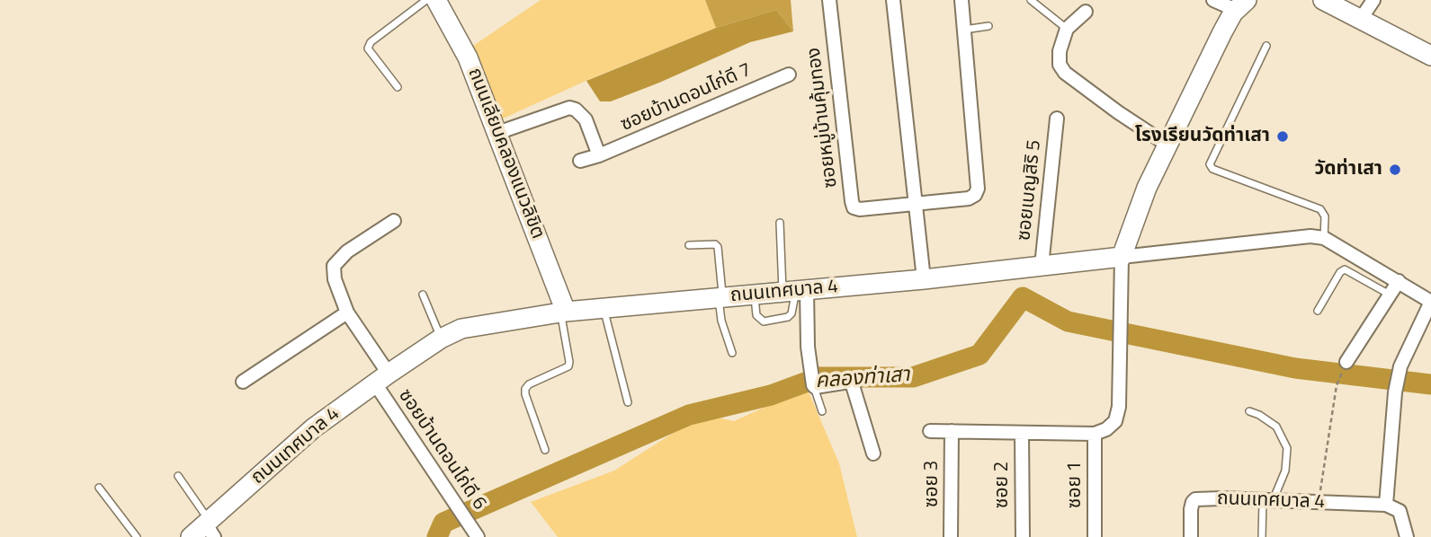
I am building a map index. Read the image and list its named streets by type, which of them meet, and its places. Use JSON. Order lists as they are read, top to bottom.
{
  "streets": {
    "street": [
      "ซอยบ้านดอนไก่ดี 7",
      "ซอยหมู่บ้านคุ้มทอง",
      "ถนนเลียบคลองแนวลิขิต",
      "ซอยเบญสิริ 5",
      "ถนนเทศบาล 4",
      "ซอยบ้านดอนไก่ดี 6",
      "ซอย 3",
      "ซอย 2",
      "ซอย 1"
    ]
  },
  "crossings": [
    ["ถนนเลียบคลองแนวลิขิต", "ถนนเทศบาล 4"],
    ["ซอยเบญสิริ 5", "ถนนเทศบาล 4"],
    ["ถนนเทศบาล 4", "ซอยบ้านดอนไก่ดี 6"]
  ],
  "water": ["คลองท่าเสา"],
  "places": ["โรงเรียนวัดท่าเสา", "วัดท่าเสา"]
}
